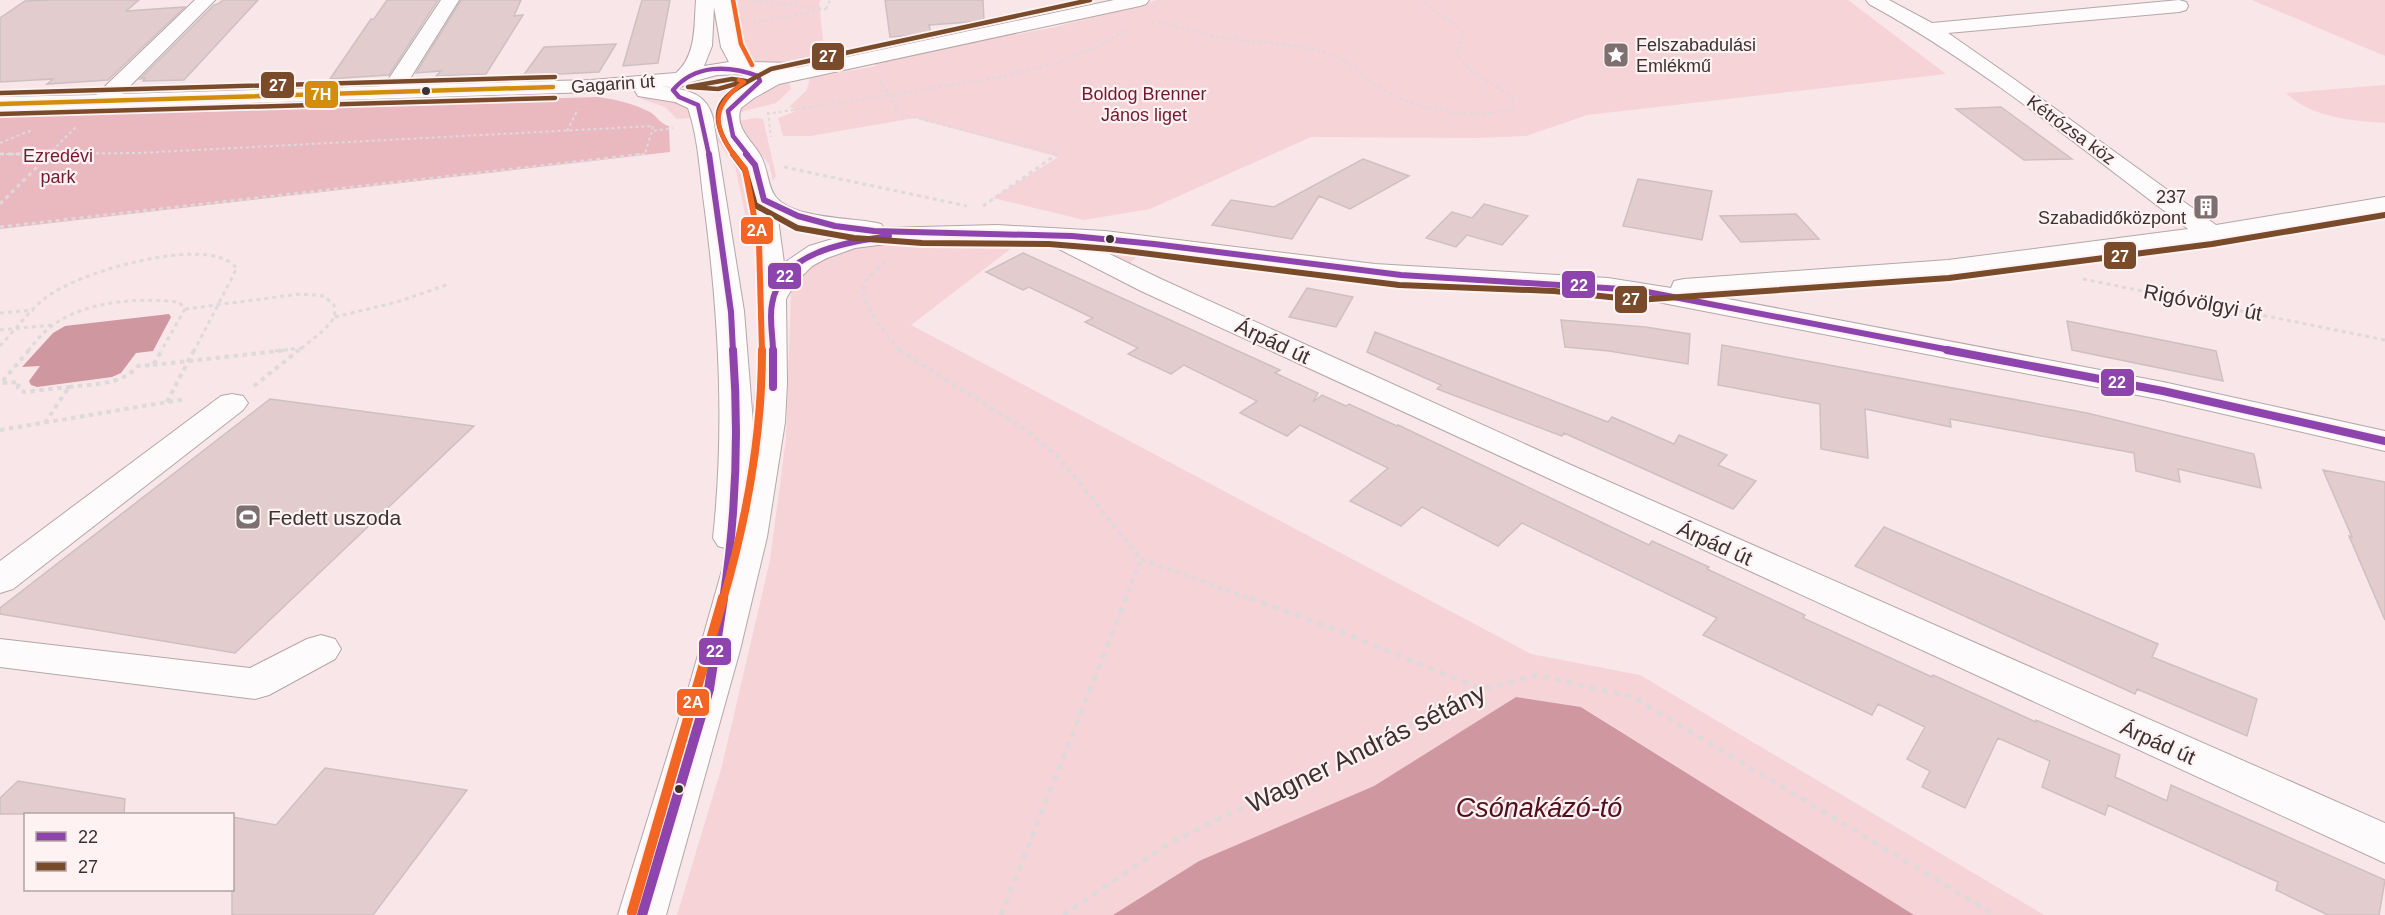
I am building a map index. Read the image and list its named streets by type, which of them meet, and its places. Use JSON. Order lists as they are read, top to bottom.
{
  "streets": {
    "street": ["Gagarin út", "Kétrózsa köz", "Árpád út"],
    "path": ["Rigóvölgyi út", "Wagner András sétány"]
  },
  "water": ["Csónakázó-tó"],
  "parks": ["Boldog Brenner János liget", "Ezredévi park"],
  "places": {
    "place": ["Felszabadulási Emlékmű"],
    "building": ["237 Szabadidőközpont"],
    "sports": ["Fedett uszoda"]
  },
  "lines": [
    "transit line 27",
    "transit line 2A",
    "transit line 22",
    "transit line 7H"
  ],
  "legend": ["22", "27"]
}
